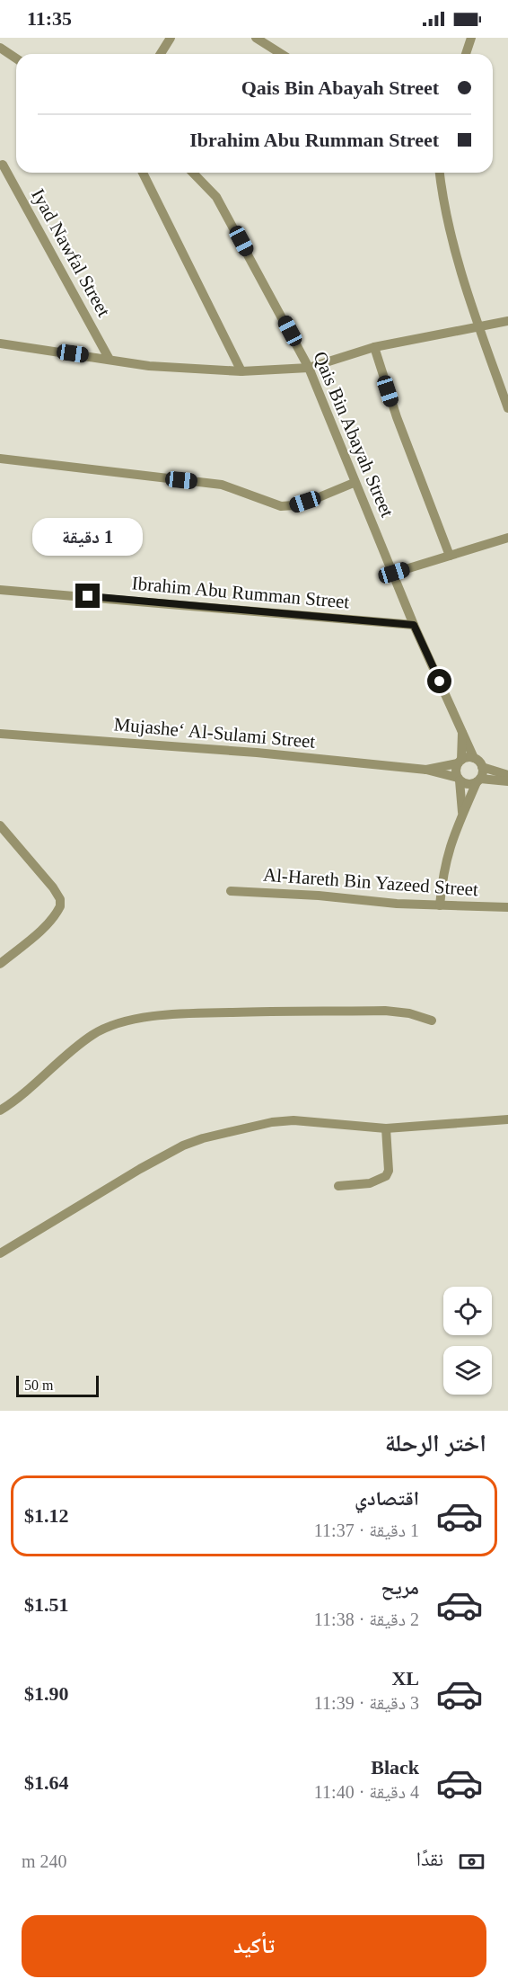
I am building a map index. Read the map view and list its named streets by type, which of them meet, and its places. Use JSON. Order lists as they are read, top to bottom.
{
  "streets": {
    "street": [
      "Iyad Nawfal Street",
      "Qais Bin Abayah Street",
      "Ibrahim Abu Rumman Street",
      "Mujashe‘ Al-Sulami Street",
      "Al-Hareth Bin Yazeed Street"
    ]
  },
  "crossings": [
    ["Qais Bin Abayah Street", "Ibrahim Abu Rumman Street"],
    ["Qais Bin Abayah Street", "Mujashe‘ Al-Sulami Street"]
  ],
  "scale_bar": "50 m",
  "page": {
    "status": "11:35",
    "banner": ["Qais Bin Abayah Street", "Ibrahim Abu Rumman Street"],
    "bubble": "1 دقيقة",
    "scale": "50 m",
    "heading": "اختر الرحلة",
    "list": [
      {
        "name": "اقتصادي",
        "note": "1 دقيقة · 11:37",
        "value": "$1.12"
      },
      {
        "name": "مريح",
        "note": "2 دقيقة · 11:38",
        "value": "$1.51"
      },
      {
        "name": "XL",
        "note": "3 دقيقة · 11:39",
        "value": "$1.90"
      },
      {
        "name": "Black",
        "note": "4 دقيقة · 11:40",
        "value": "$1.64"
      }
    ],
    "pay": ["نقدًا", "240 m"],
    "buttons": "تأكيد"
  }
}
